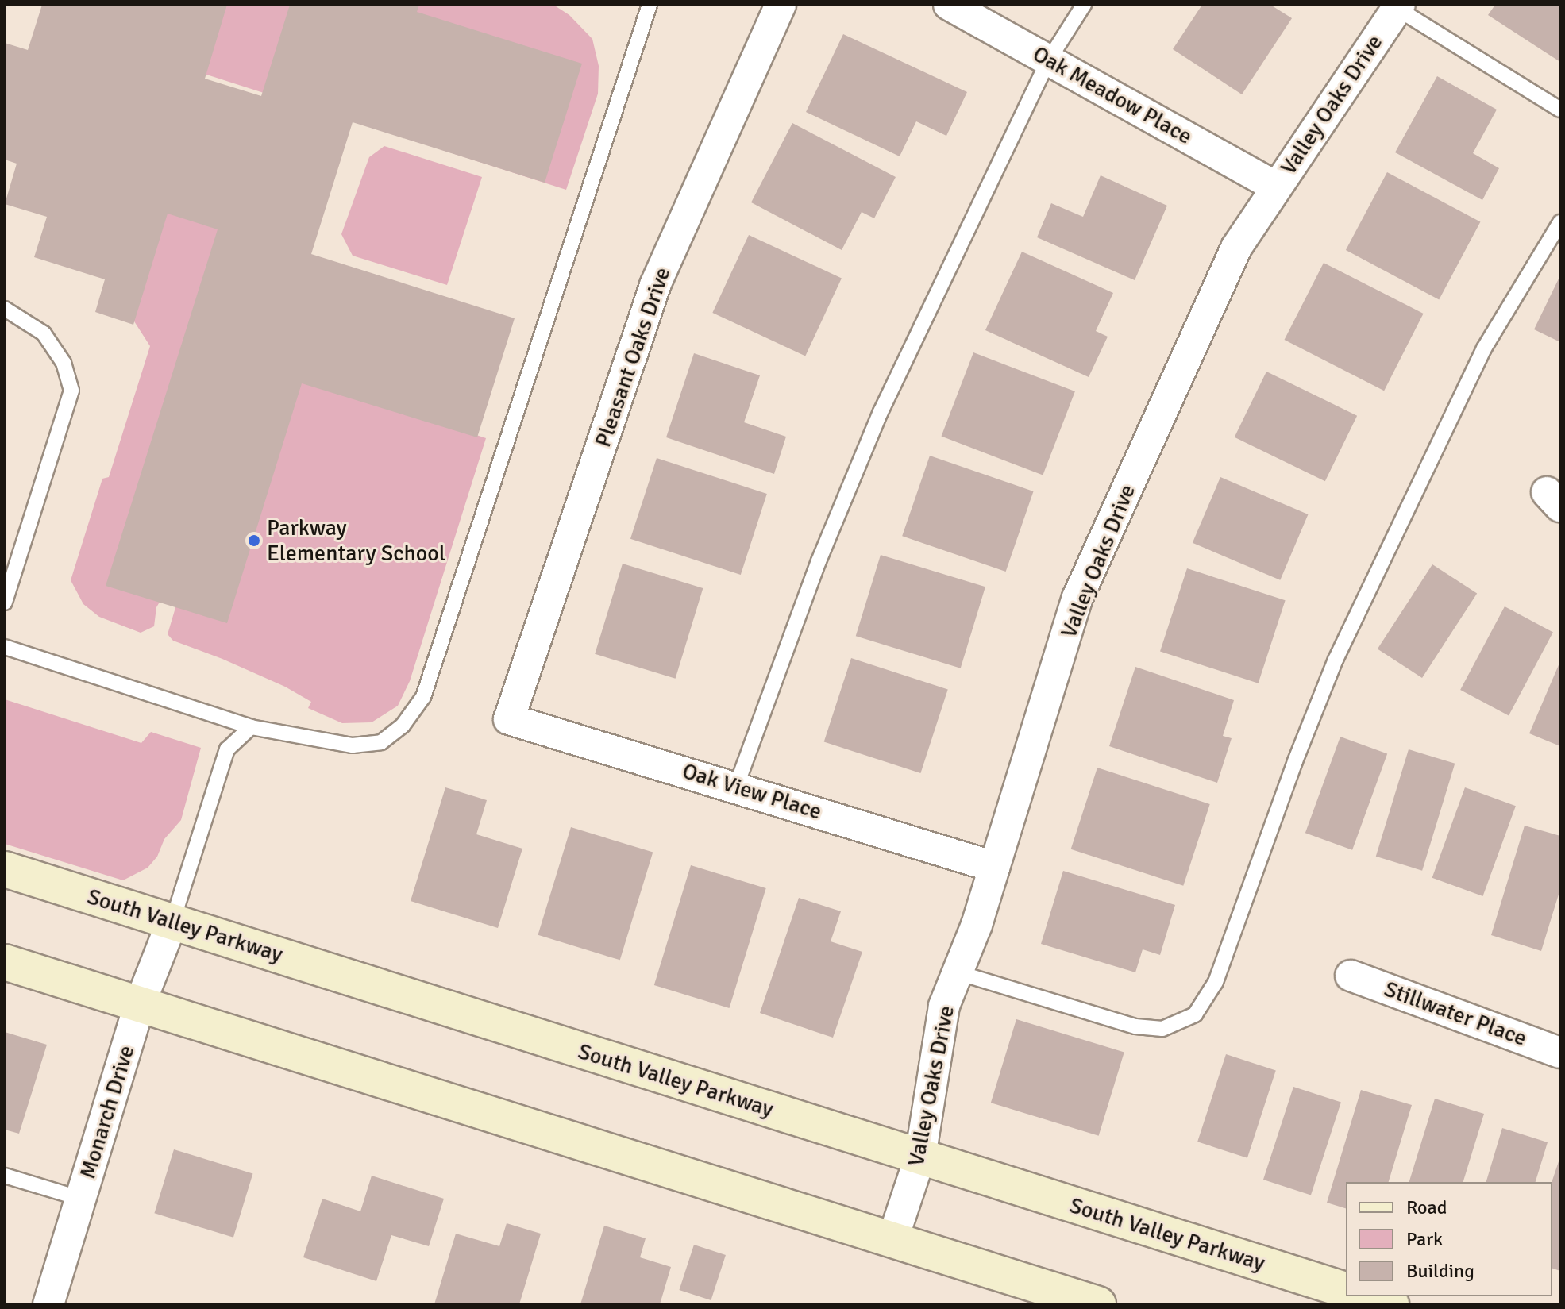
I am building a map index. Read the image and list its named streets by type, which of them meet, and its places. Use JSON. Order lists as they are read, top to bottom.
{
  "streets": {
    "main road": ["South Valley Parkway"],
    "street": [
      "Oak Meadow Place",
      "Valley Oaks Drive",
      "Pleasant Oaks Drive",
      "Oak View Place",
      "Stillwater Place",
      "Monarch Drive"
    ]
  },
  "crossings": [
    ["Oak Meadow Place", "Valley Oaks Drive"],
    ["Valley Oaks Drive", "Oak View Place"],
    ["Valley Oaks Drive", "South Valley Parkway"],
    ["Pleasant Oaks Drive", "Oak View Place"],
    ["South Valley Parkway", "Monarch Drive"]
  ],
  "places": ["Parkway Elementary School"],
  "legend": ["Road", "Park", "Building"]
}
